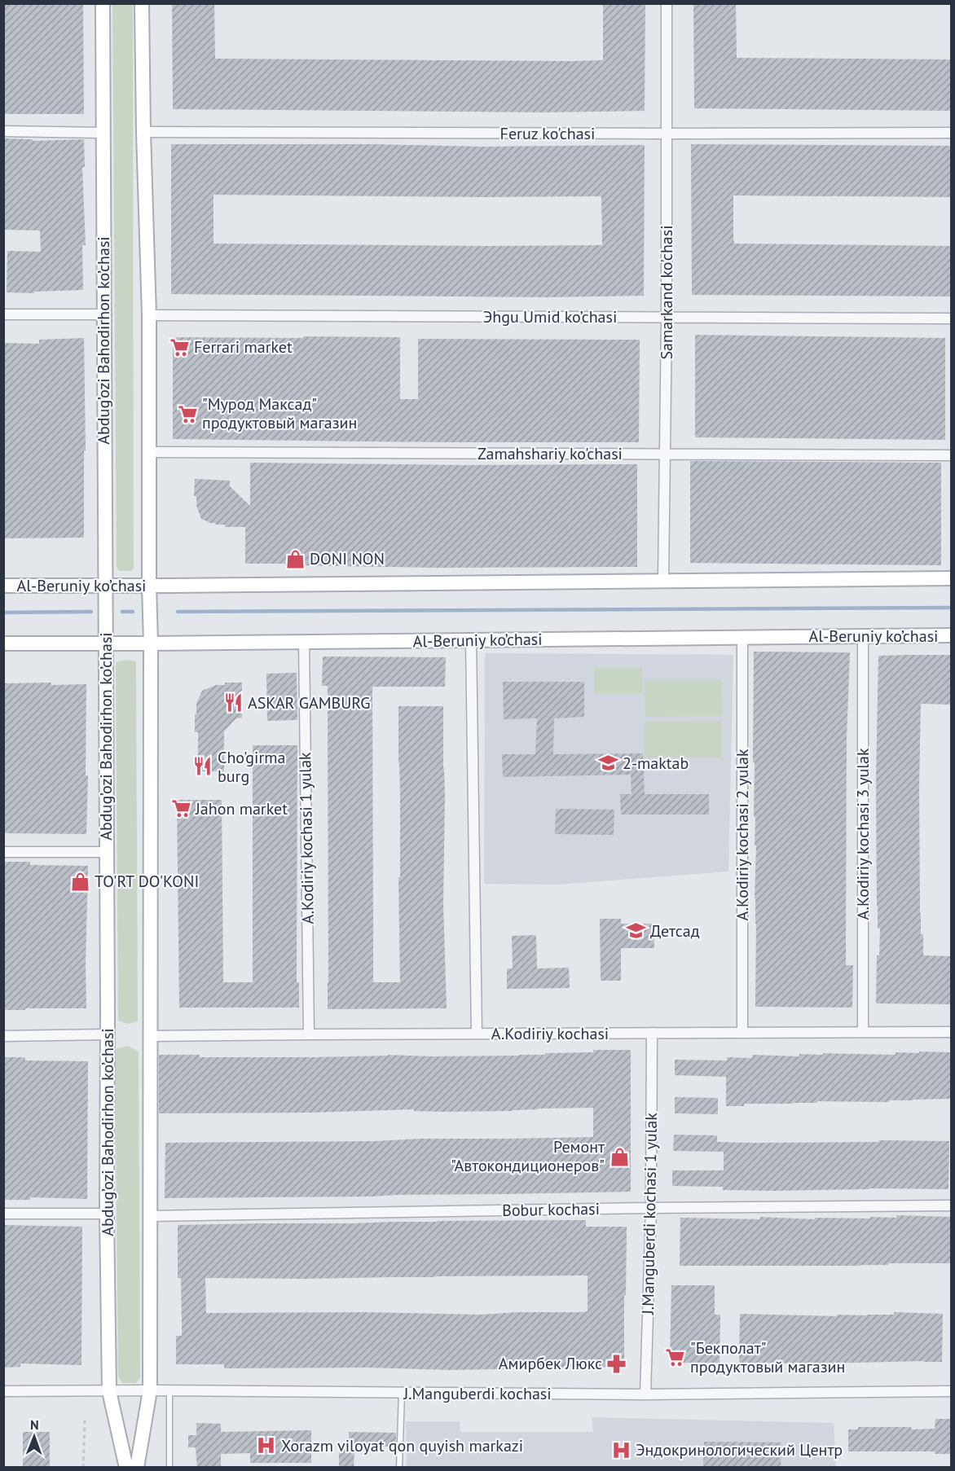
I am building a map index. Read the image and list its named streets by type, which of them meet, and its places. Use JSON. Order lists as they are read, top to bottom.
{
  "streets": {
    "main road": ["Abdug’ozi Bahodirhon ko’chasi", "Al-Beruniy ko’chasi"],
    "street": [
      "Feruz ko'chasi",
      "Samarkand ko'chasi",
      "Эhgu Umid ko’chasi",
      "Zamahshariy ko'chasi",
      "A.Kodiriy kochasi 3 yulak",
      "A.Kodiriy kochasi 2 yulak",
      "A.Kodiriy kochasi 1 yulak",
      "A.Kodiriy kochasi",
      "Bobur kochasi",
      "J.Manguberdi kochasi 1 yulak",
      "J.Manguberdi kochasi"
    ]
  },
  "crossings": [
    ["Feruz ko'chasi", "Samarkand ko'chasi"],
    ["Samarkand ko'chasi", "Эhgu Umid ko’chasi"],
    ["Samarkand ko'chasi", "Zamahshariy ko'chasi"],
    ["Samarkand ko'chasi", "Al-Beruniy ko’chasi"],
    ["Abdug’ozi Bahodirhon ko’chasi", "Al-Beruniy ko’chasi"],
    ["Abdug’ozi Bahodirhon ko’chasi", "J.Manguberdi kochasi"],
    ["Al-Beruniy ko’chasi", "A.Kodiriy kochasi 3 yulak"],
    ["Al-Beruniy ko’chasi", "A.Kodiriy kochasi 2 yulak"],
    ["Al-Beruniy ko’chasi", "A.Kodiriy kochasi 1 yulak"],
    ["A.Kodiriy kochasi 3 yulak", "A.Kodiriy kochasi"],
    ["A.Kodiriy kochasi 2 yulak", "A.Kodiriy kochasi"],
    ["A.Kodiriy kochasi 1 yulak", "A.Kodiriy kochasi"],
    ["A.Kodiriy kochasi", "J.Manguberdi kochasi 1 yulak"],
    ["Bobur kochasi", "J.Manguberdi kochasi 1 yulak"],
    ["J.Manguberdi kochasi 1 yulak", "J.Manguberdi kochasi"]
  ],
  "places": {
    "supermarket": [
      "Ferrari market",
      "\"Мурод Максад\" продуктовый магазин",
      "Jahon market",
      "\"Бекполат\" продуктовый магазин"
    ],
    "shop": ["DONI NON", "TO'RT DO'KONI", "Ремонт \"Автокондиционеров\""],
    "restaurant": ["ASKAR GAMBURG", "Cho'girma burg"],
    "school or university": ["2-maktab", "Детсад"],
    "pharmacy": ["Амирбек Люкс"],
    "hospital": ["Xorazm viloyat qon quyish markazi", "Эндокринологический Центр"]
  },
  "north": "top"
}
